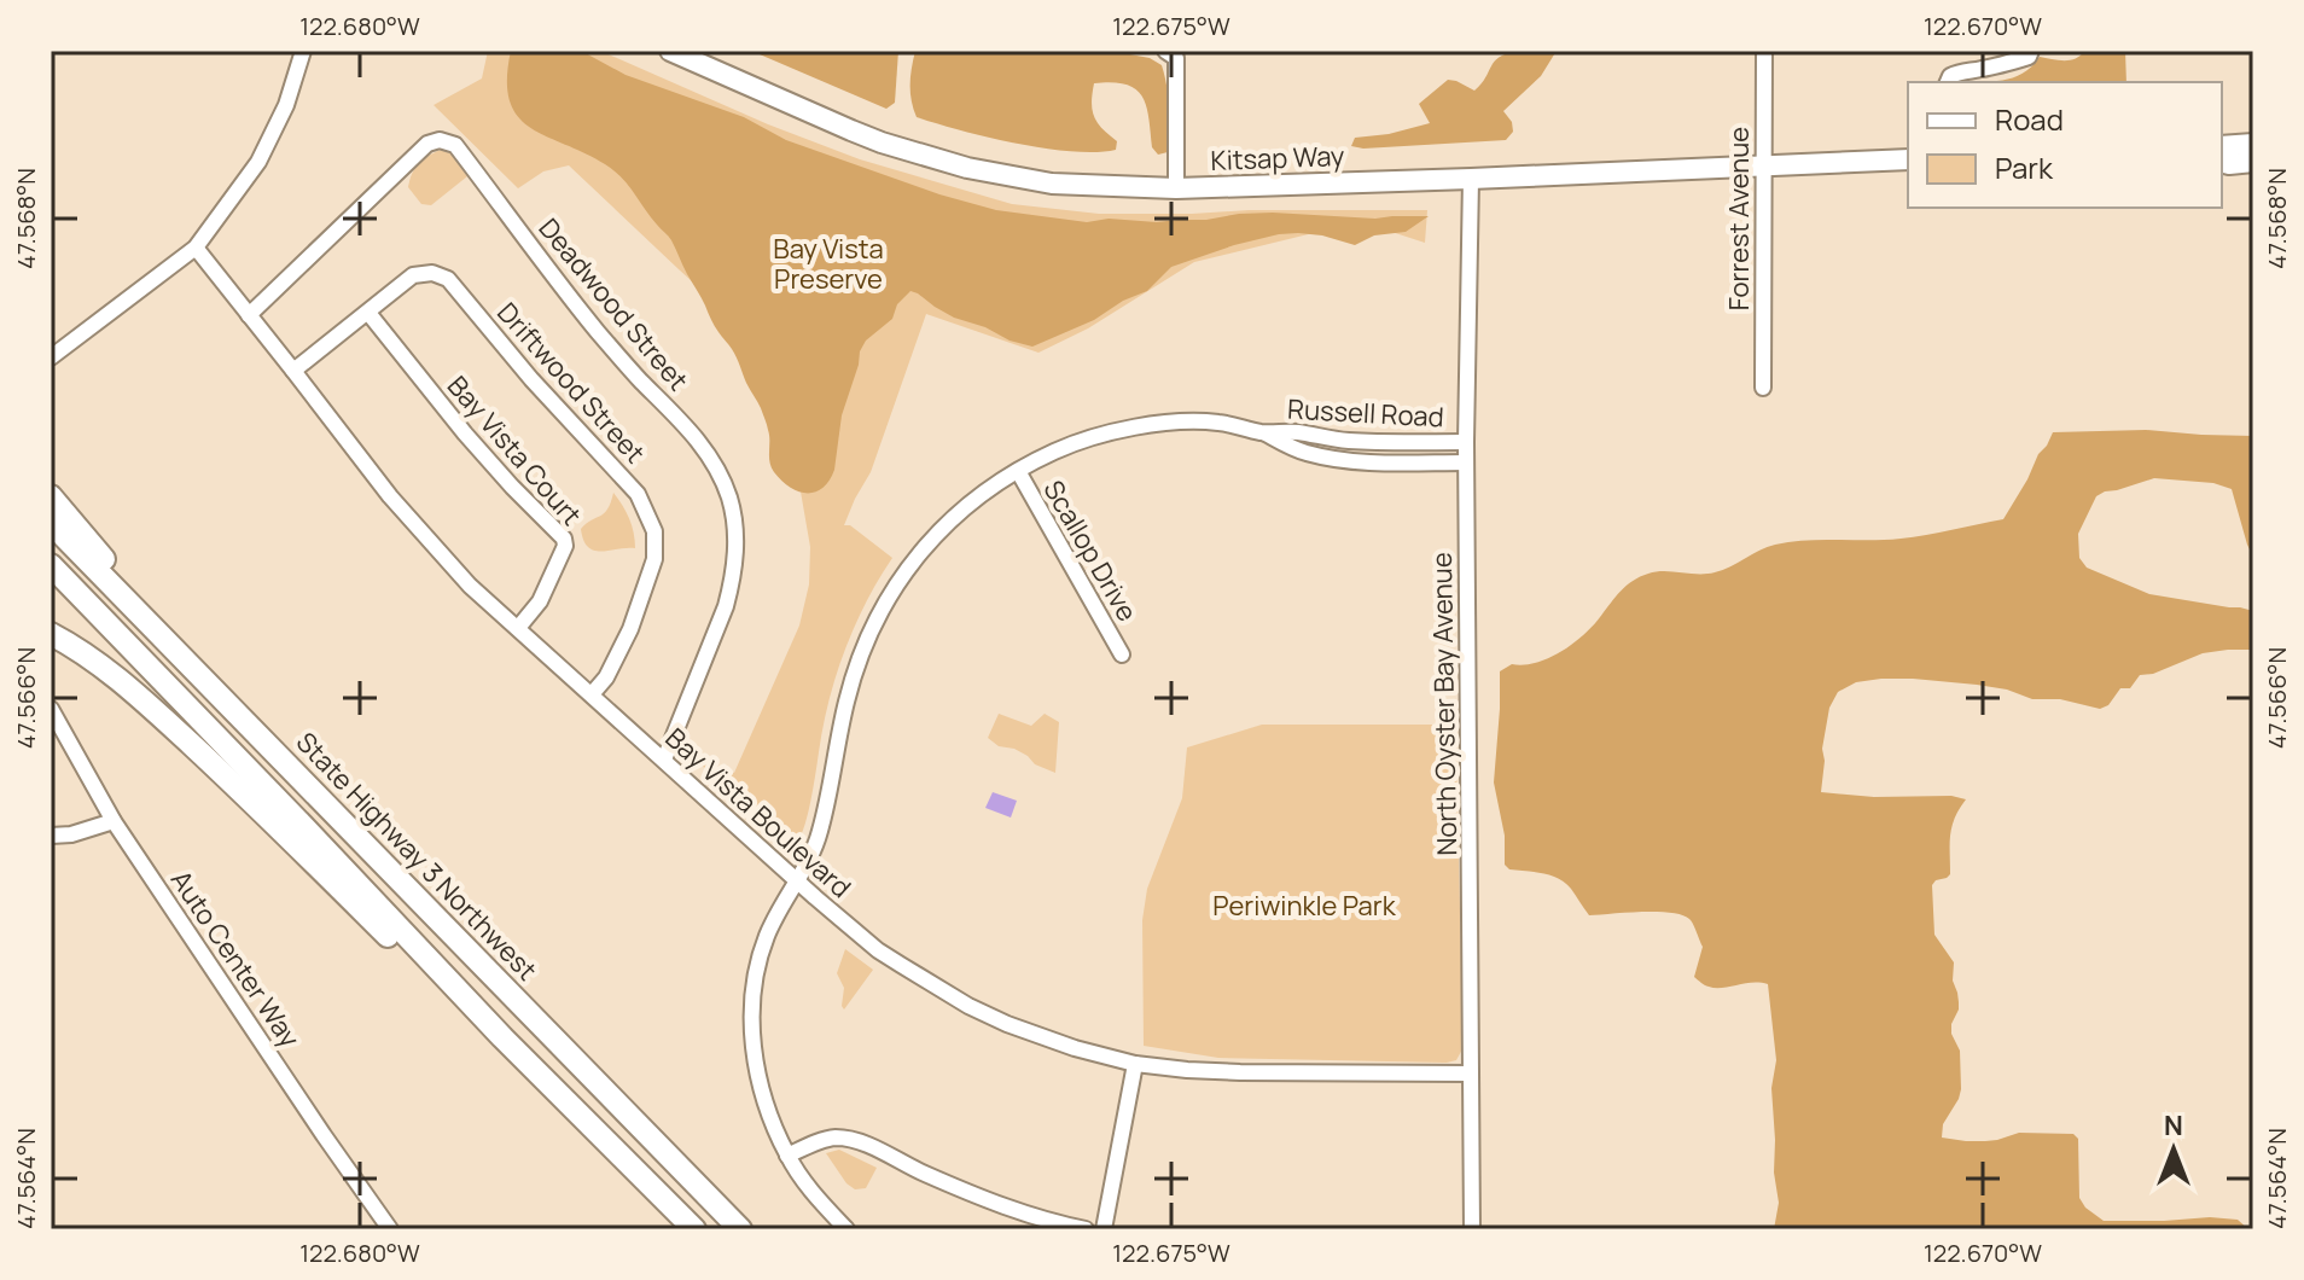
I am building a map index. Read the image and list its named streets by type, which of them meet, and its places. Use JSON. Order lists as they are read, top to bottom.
{
  "streets": {
    "highway": ["State Highway 3 Northwest"],
    "main road": ["Kitsap Way"],
    "street": [
      "Forrest Avenue",
      "Deadwood Street",
      "Driftwood Street",
      "Russell Road",
      "Bay Vista Court",
      "Scallop Drive",
      "North Oyster Bay Avenue",
      "Bay Vista Boulevard",
      "Auto Center Way"
    ]
  },
  "crossings": [
    ["Kitsap Way", "Forrest Avenue"],
    ["Kitsap Way", "North Oyster Bay Avenue"],
    ["Deadwood Street", "Bay Vista Boulevard"],
    ["Driftwood Street", "Bay Vista Court"],
    ["Driftwood Street", "Bay Vista Boulevard"],
    ["Russell Road", "Scallop Drive"],
    ["Russell Road", "North Oyster Bay Avenue"],
    ["Russell Road", "Bay Vista Boulevard"],
    ["Bay Vista Court", "Bay Vista Boulevard"],
    ["North Oyster Bay Avenue", "Bay Vista Boulevard"]
  ],
  "parks": ["Bay Vista Preserve", "Periwinkle Park"],
  "legend": ["Road", "Park"],
  "north": "top",
  "coordinates": [
    "122.680°W",
    "122.675°W",
    "122.670°W",
    "47.568°N",
    "47.566°N",
    "47.564°N"
  ]
}
